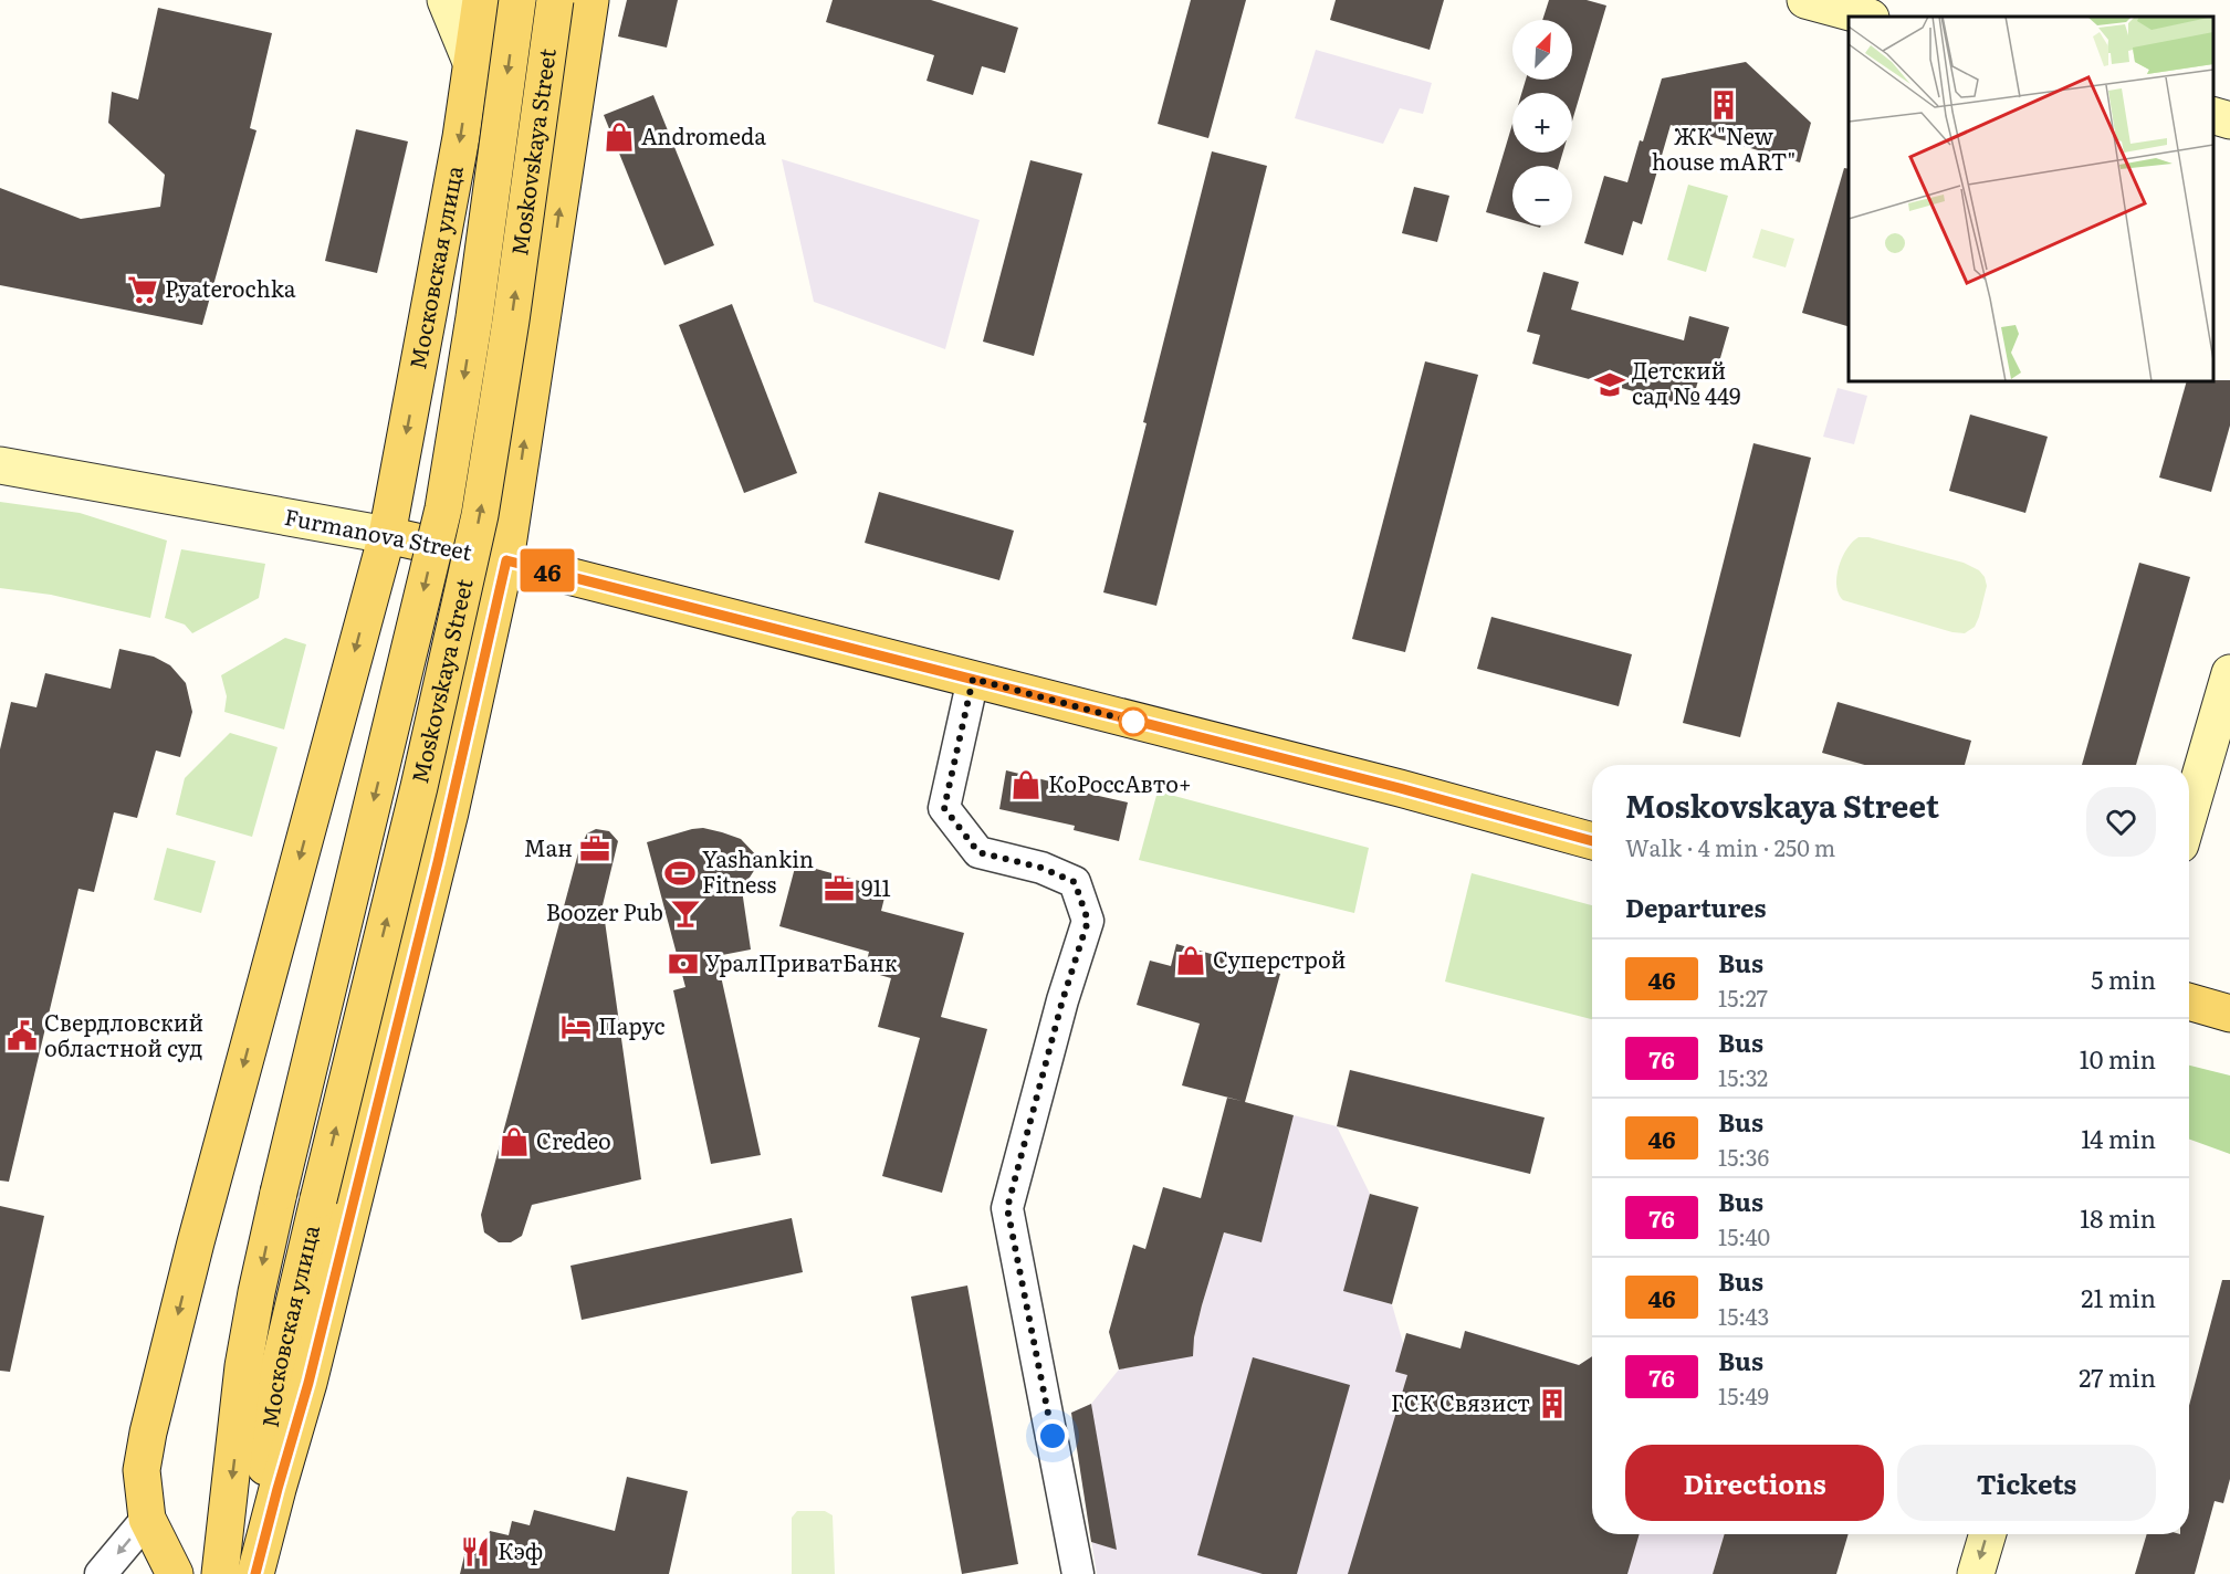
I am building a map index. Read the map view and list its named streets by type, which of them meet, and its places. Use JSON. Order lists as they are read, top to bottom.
{
  "streets": {
    "main road": ["Moskovskaya Street", "Московская улица", "Furmanova Street"]
  },
  "crossings": [
    ["Moskovskaya Street", "Московская улица"],
    ["Московская улица", "Furmanova Street"]
  ],
  "places": {
    "building": ["ЖК \"New house mART\"", "ГСК Связист"],
    "shop": [
      "Andromeda",
      "КоРоссАвто+",
      "Суперстрой",
      "Credeo"
    ],
    "supermarket": ["Pyaterochka"],
    "school or university": ["Детский сад № 449"],
    "office": ["Ман", "911"],
    "sports": ["Yashankin Fitness"],
    "bar": ["Boozer Pub"],
    "bank": ["УралПриватБанк"],
    "hotel": ["Парус"],
    "public building": ["Свердловский областной суд"],
    "restaurant": ["Кэф"]
  },
  "lines": ["bus line 46"],
  "north": "top right",
  "page": {
    "on_map": "46",
    "map_buttons": ["+", "−"],
    "heading": [
      ["Moskovskaya Street", "Walk · 4 min · 250 m"],
      "Departures"
    ],
    "list": [
      {
        "mark": "46",
        "name": "Bus",
        "note": "15:27",
        "value": "5 min"
      },
      {
        "mark": "76",
        "name": "Bus",
        "note": "15:32",
        "value": "10 min"
      },
      {
        "mark": "46",
        "name": "Bus",
        "note": "15:36",
        "value": "14 min"
      },
      {
        "mark": "76",
        "name": "Bus",
        "note": "15:40",
        "value": "18 min"
      },
      {
        "mark": "46",
        "name": "Bus",
        "note": "15:43",
        "value": "21 min"
      },
      {
        "mark": "76",
        "name": "Bus",
        "note": "15:49",
        "value": "27 min"
      }
    ],
    "buttons": ["Directions", "Tickets"]
  }
}
